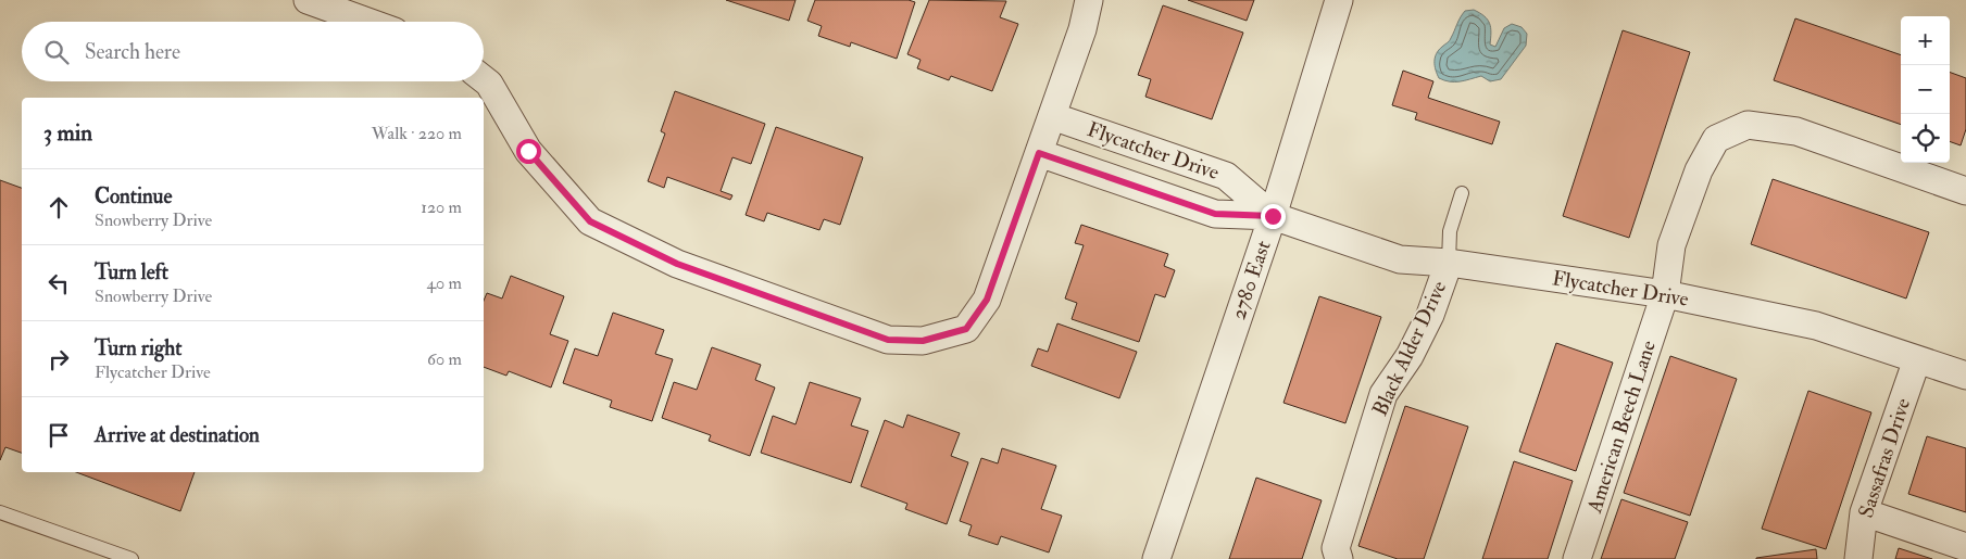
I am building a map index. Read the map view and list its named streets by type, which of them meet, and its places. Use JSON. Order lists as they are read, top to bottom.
{
  "streets": {
    "street": [
      "Flycatcher Drive",
      "2780 East",
      "Black Alder Drive",
      "American Beech Lane",
      "Sassafras Drive"
    ]
  },
  "crossings": [
    ["Flycatcher Drive", "2780 East"],
    ["Flycatcher Drive", "Black Alder Drive"],
    ["Flycatcher Drive", "American Beech Lane"],
    ["Flycatcher Drive", "Sassafras Drive"]
  ],
  "page": {
    "map_buttons": ["+", "−"],
    "search": "Search here",
    "heading": ["3 min", "Walk · 220 m"],
    "list": [
      ["Continue", "Snowberry Drive", "120 m"],
      ["Turn left", "Snowberry Drive", "40 m"],
      ["Turn right", "Flycatcher Drive", "60 m"],
      "Arrive at destination"
    ]
  }
}
